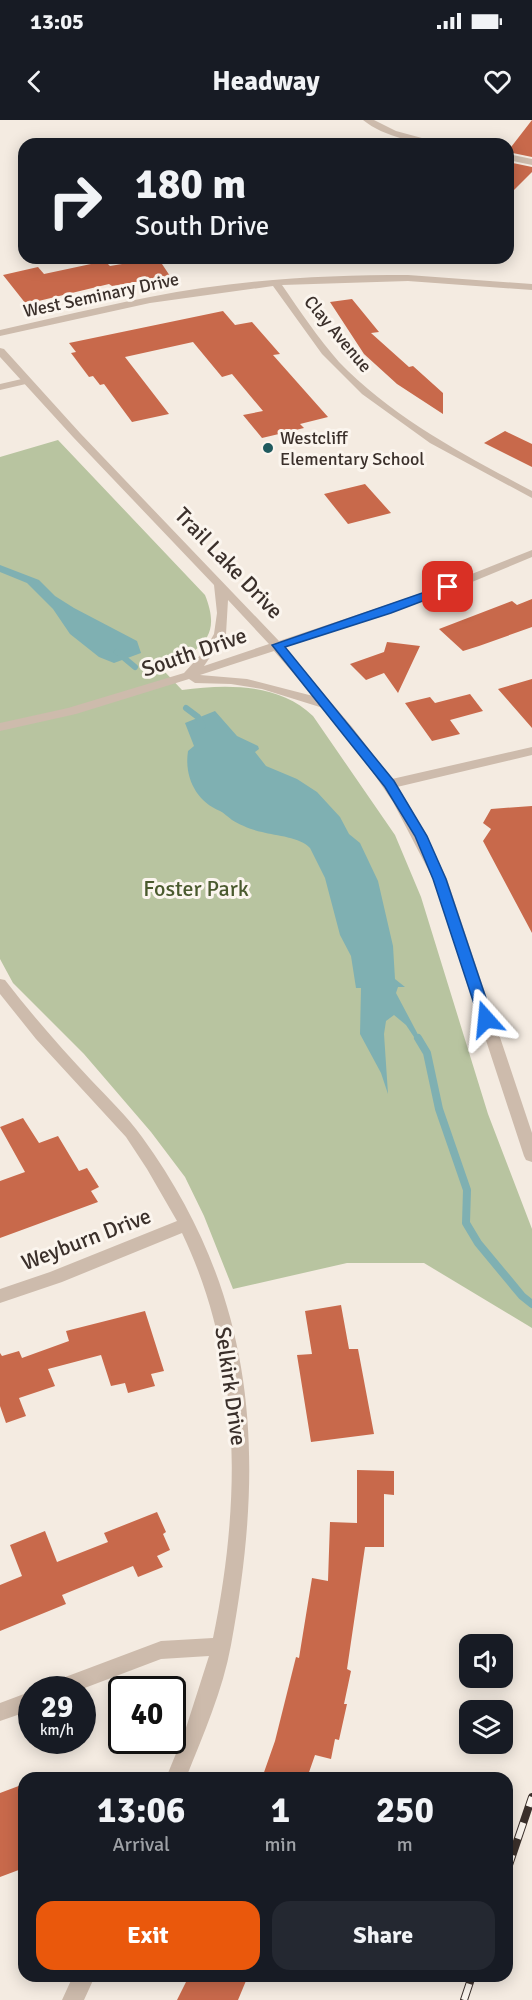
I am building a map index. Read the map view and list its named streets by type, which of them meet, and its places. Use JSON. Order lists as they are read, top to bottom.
{
  "streets": {
    "street": [
      "West Seminary Drive",
      "Clay Avenue",
      "Trail Lake Drive",
      "South Drive",
      "Weyburn Drive",
      "Selkirk Drive"
    ]
  },
  "crossings": [
    ["West Seminary Drive", "Clay Avenue"],
    ["Trail Lake Drive", "South Drive"],
    ["Weyburn Drive", "Selkirk Drive"]
  ],
  "parks": ["Foster Park"],
  "places": ["Westcliff Elementary School"],
  "page": {
    "status": "13:05",
    "header": "Headway",
    "turn": ["180 m", "South Drive"],
    "speed": "29 km/h",
    "limit": "40",
    "eta": [
      "13:06",
      "Arrival",
      "1",
      "min",
      "250",
      "m"
    ],
    "buttons": ["Exit", "Share"]
  }
}
